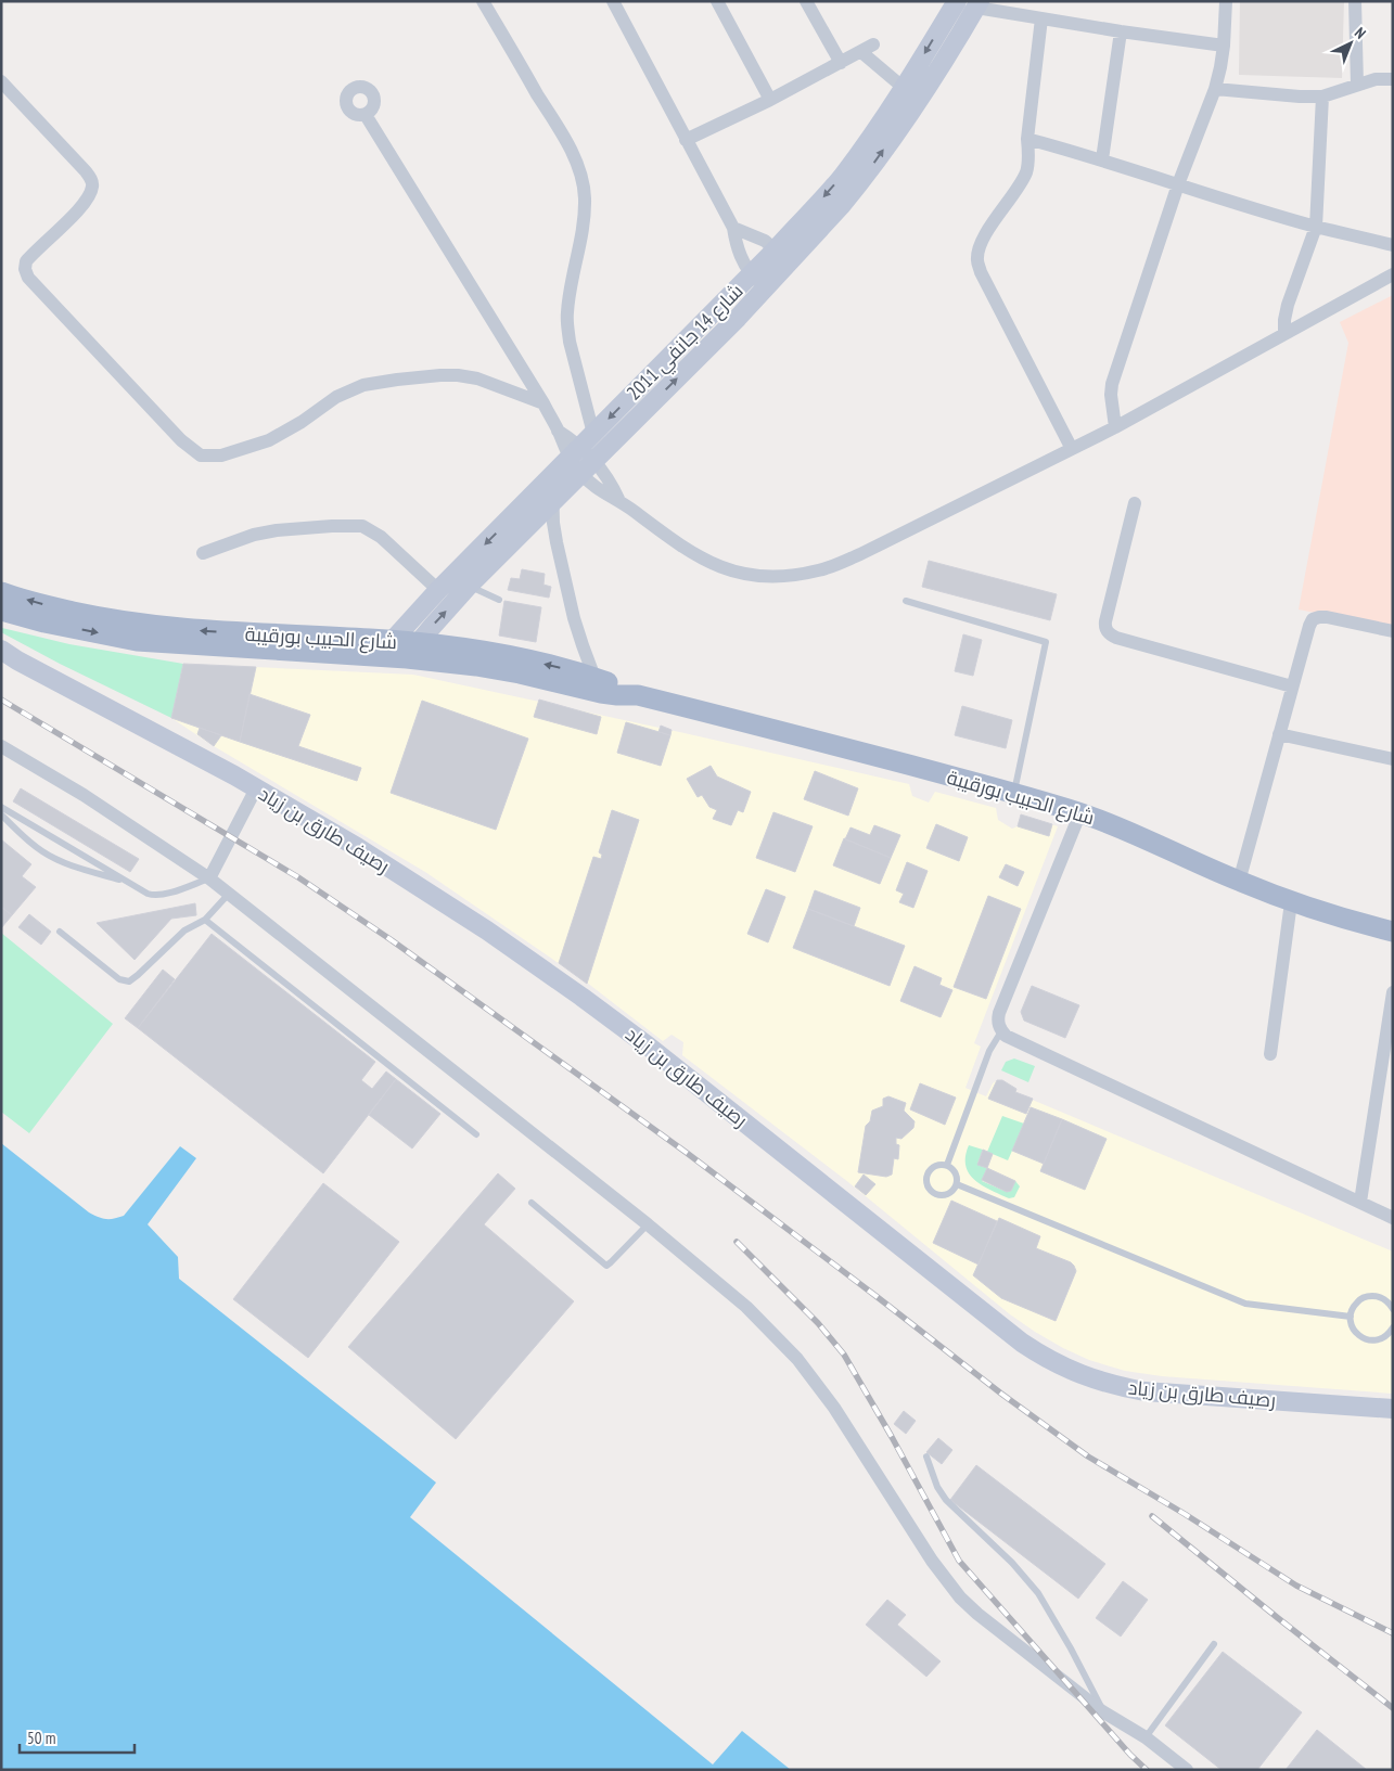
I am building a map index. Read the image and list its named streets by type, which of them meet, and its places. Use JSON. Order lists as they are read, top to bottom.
{
  "streets": {
    "main road": ["شارع 14 جانفي 2011", "شارع الحبيب بورقيبة", "رصيف طارق بن زياد"]
  },
  "crossings": [
    ["شارع 14 جانفي 2011", "شارع الحبيب بورقيبة"]
  ],
  "scale_bar": "50 m",
  "north": "top right"
}
